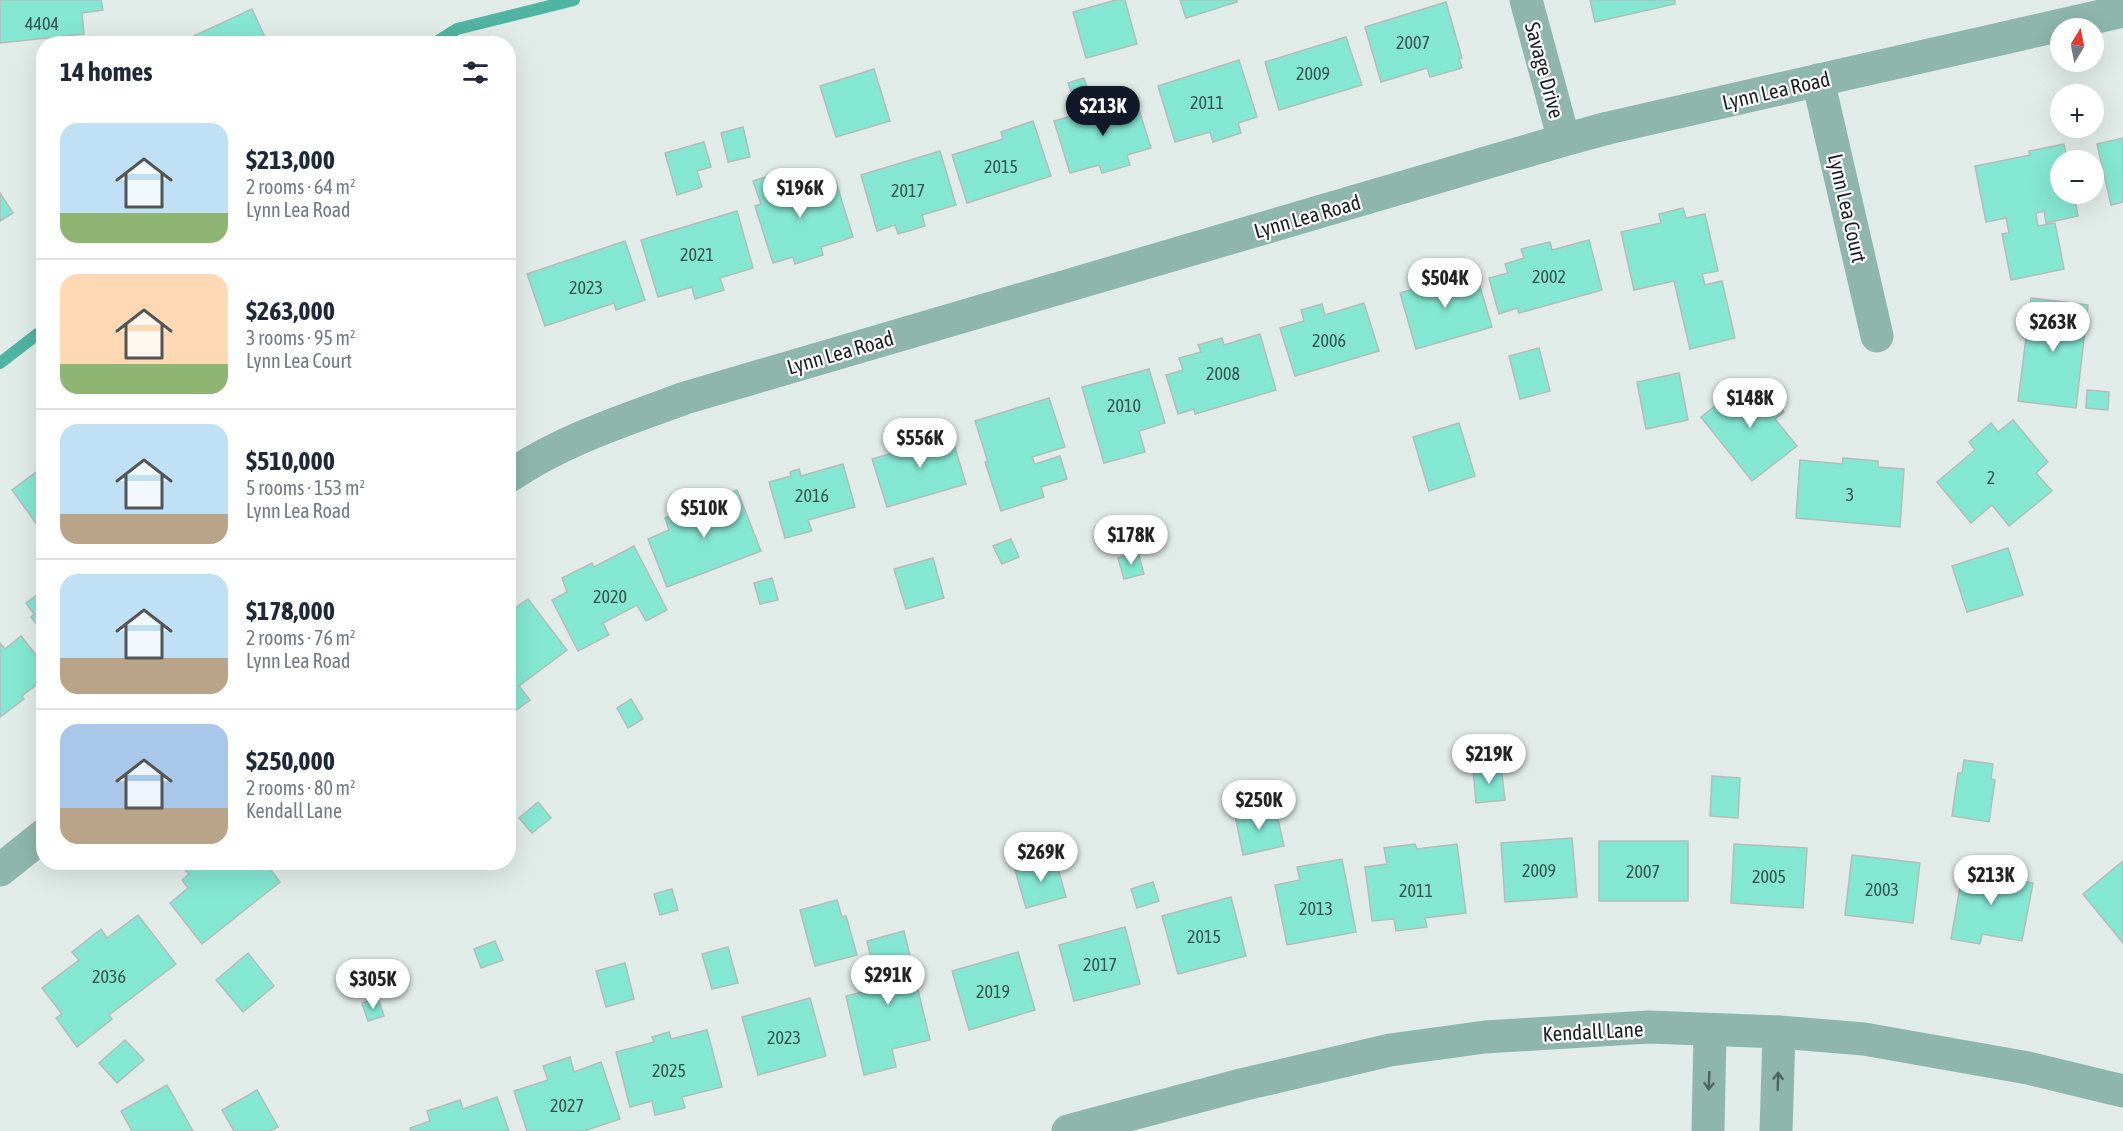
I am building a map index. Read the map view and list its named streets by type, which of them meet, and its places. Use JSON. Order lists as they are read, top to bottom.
{
  "streets": {
    "street": [
      "Savage Drive",
      "Lynn Lea Road",
      "Lynn Lea Court",
      "Kendall Lane"
    ]
  },
  "crossings": [
    ["Savage Drive", "Lynn Lea Road"],
    ["Lynn Lea Road", "Lynn Lea Court"]
  ],
  "house_numbers": [
    "4404",
    "2007",
    "2009",
    "2011",
    "2015",
    "2017",
    "2021",
    "2002",
    "2023",
    "2006",
    "2008",
    "2010",
    "2",
    "3",
    "2016",
    "2020",
    "2009",
    "2007",
    "2005",
    "2003",
    "2011",
    "2013",
    "2015",
    "2017",
    "2036",
    "2019",
    "2023",
    "2025",
    "2027"
  ],
  "north": "top",
  "page": {
    "map_buttons": ["+", "−"],
    "heading": "14 homes",
    "price": [
      "$213K",
      "$196K",
      "$504K",
      "$263K",
      "$148K",
      "$556K",
      "$510K",
      "$178K",
      "$219K",
      "$250K",
      "$269K",
      "$213K",
      "$291K",
      "$305K"
    ],
    "list": [
      {
        "name": "$213,000",
        "note": "2 rooms · 64 m² · Lynn Lea Road"
      },
      {
        "name": "$263,000",
        "note": "3 rooms · 95 m² · Lynn Lea Court"
      },
      {
        "name": "$510,000",
        "note": "5 rooms · 153 m² · Lynn Lea Road"
      },
      {
        "name": "$178,000",
        "note": "2 rooms · 76 m² · Lynn Lea Road"
      },
      {
        "name": "$250,000",
        "note": "2 rooms · 80 m² · Kendall Lane"
      }
    ]
  }
}
